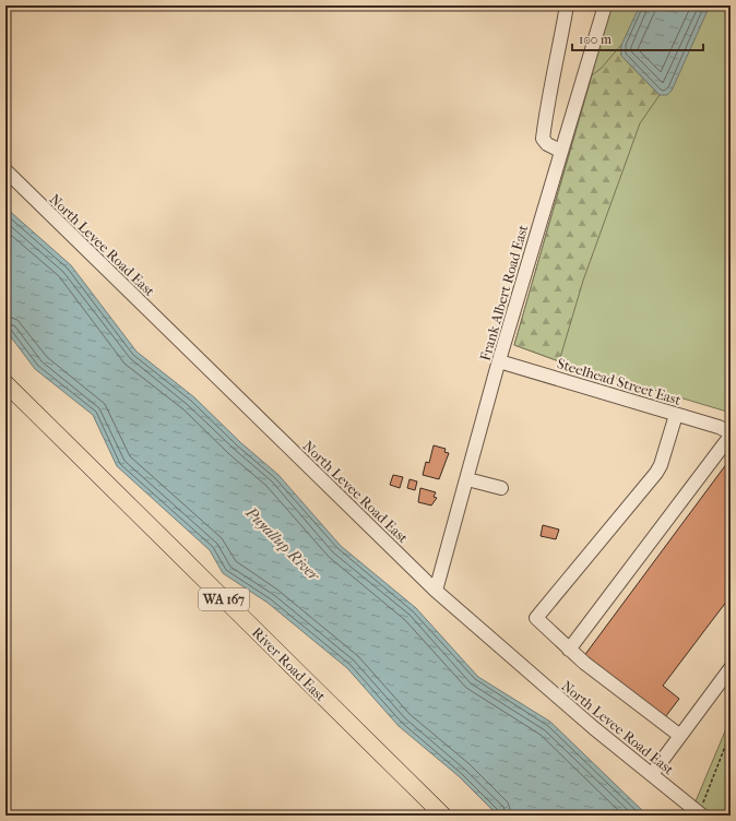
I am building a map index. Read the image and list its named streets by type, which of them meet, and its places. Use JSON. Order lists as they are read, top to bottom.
{
  "streets": {
    "main road": ["WA 167", "River Road East"],
    "street": ["North Levee Road East", "Frank Albert Road East", "Steelhead Street East"]
  },
  "crossings": [
    ["North Levee Road East", "Frank Albert Road East"],
    ["Frank Albert Road East", "Steelhead Street East"]
  ],
  "water": ["Puyallup River"],
  "scale_bar": "100 m"
}
